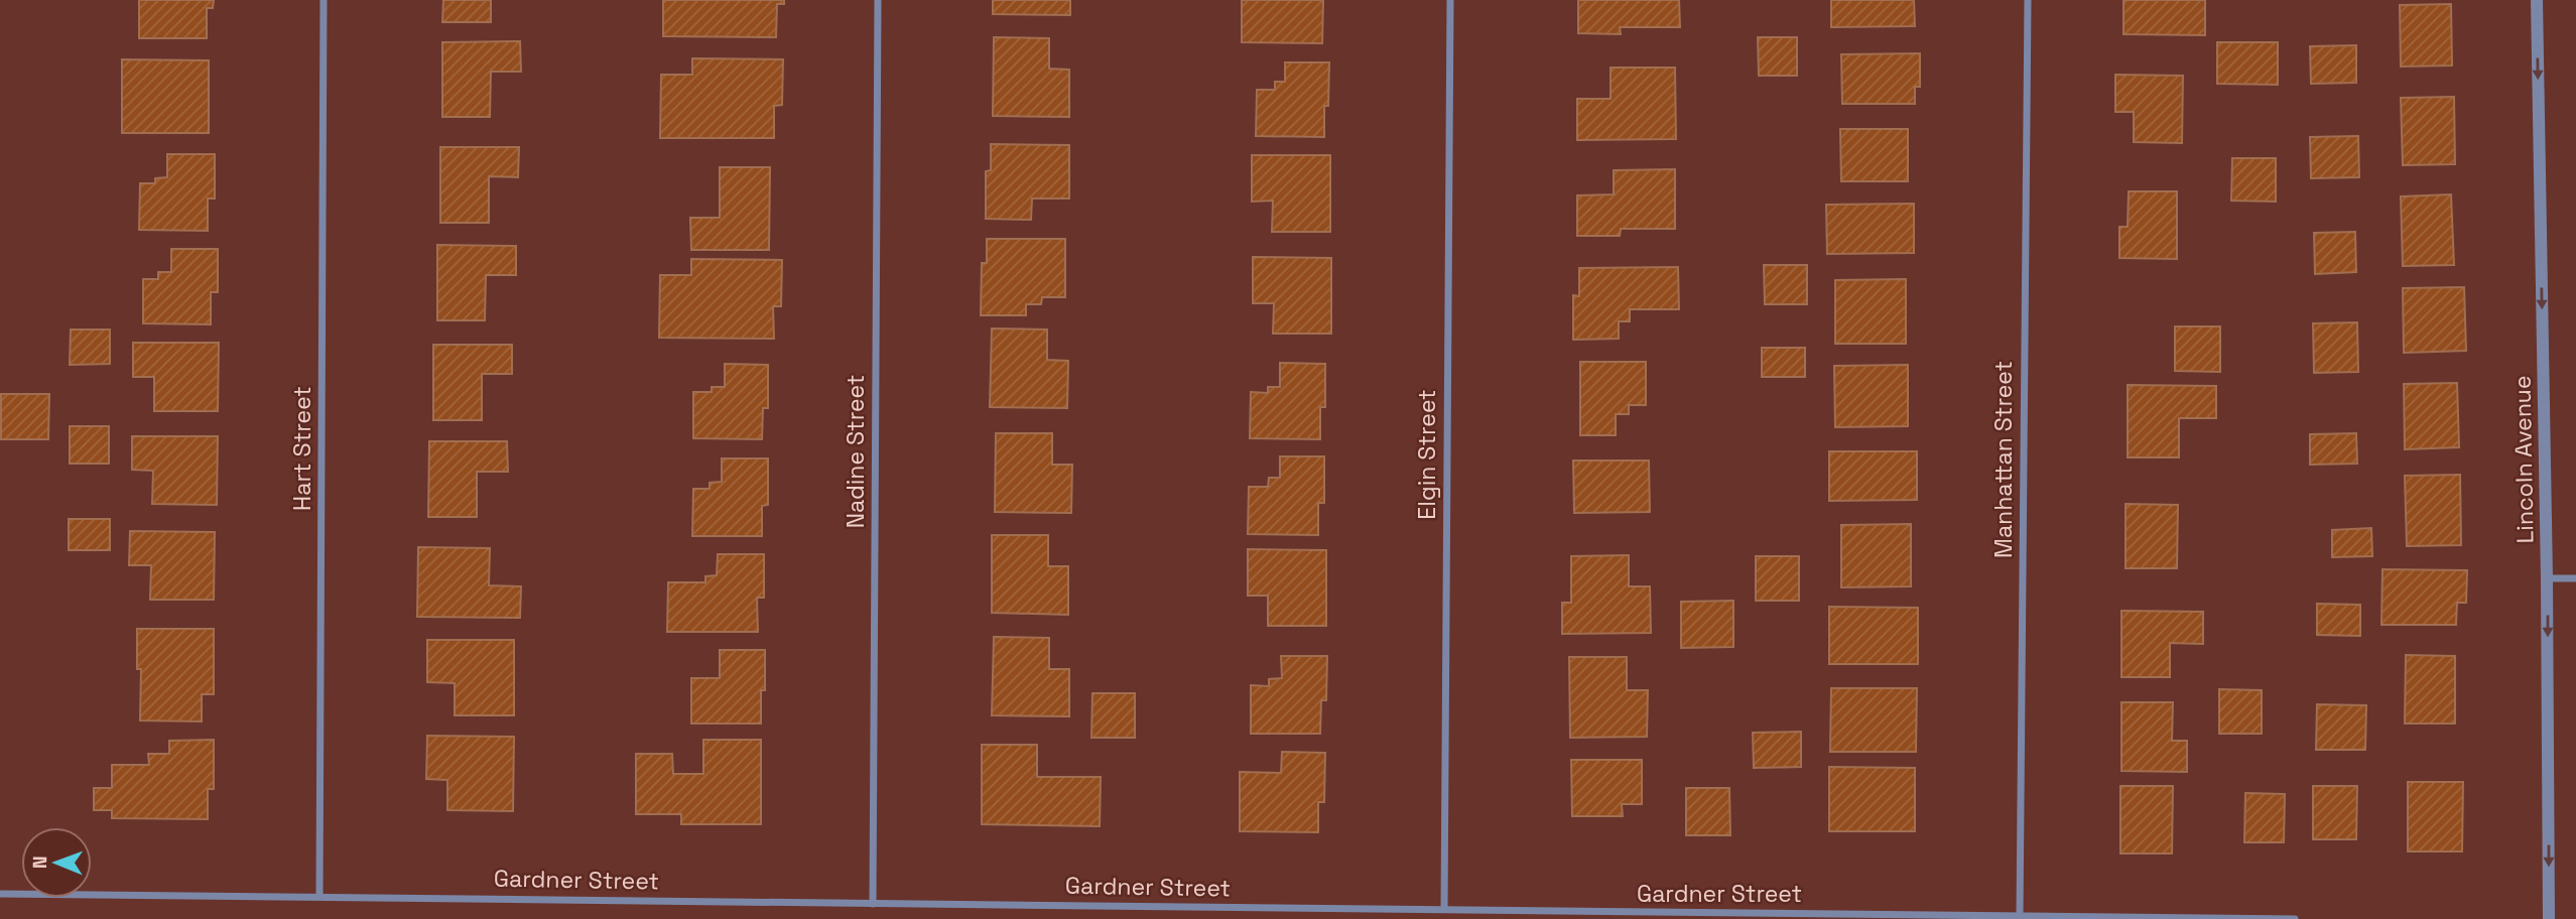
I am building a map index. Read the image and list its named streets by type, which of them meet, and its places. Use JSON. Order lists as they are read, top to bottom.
{
  "streets": {
    "street": [
      "Hart Street",
      "Nadine Street",
      "Elgin Street",
      "Manhattan Street",
      "Lincoln Avenue",
      "Gardner Street"
    ]
  },
  "crossings": [
    ["Hart Street", "Gardner Street"],
    ["Nadine Street", "Gardner Street"],
    ["Elgin Street", "Gardner Street"],
    ["Manhattan Street", "Gardner Street"]
  ],
  "one_way": ["Lincoln Avenue"],
  "north": "left"
}
